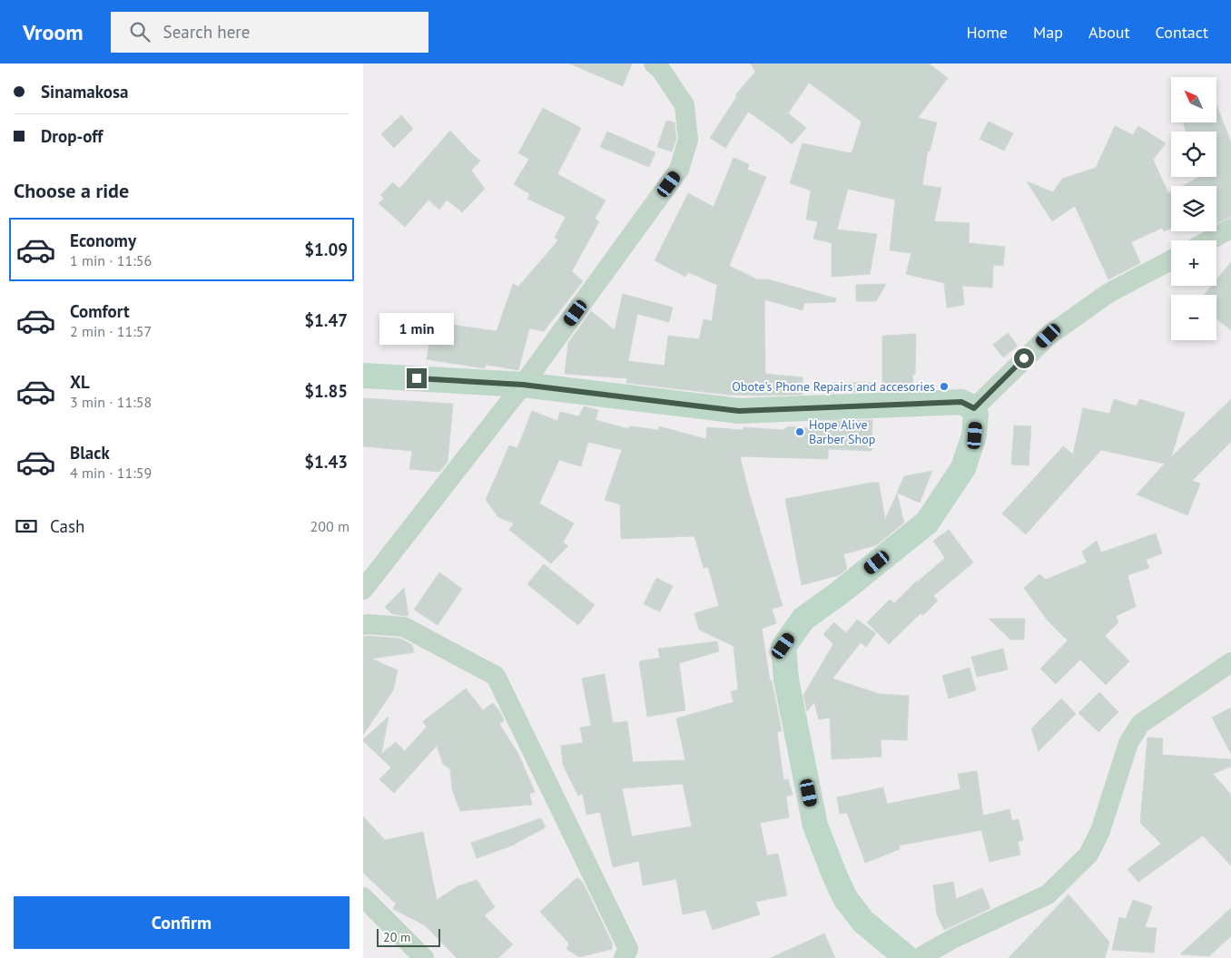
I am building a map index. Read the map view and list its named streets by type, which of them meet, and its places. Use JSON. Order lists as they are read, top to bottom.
{
  "places": ["Obote's Phone Repairs and accesories", "Hope Alive Barber Shop"],
  "scale_bar": "20 m",
  "north": "top left",
  "page": {
    "header": "Vroom",
    "search": "Search here",
    "nav": [
      "Home",
      "Map",
      "About",
      "Contact"
    ],
    "banner": ["Sinamakosa", "Drop-off"],
    "map_buttons": ["+", "−"],
    "heading": "Choose a ride",
    "list": [
      {
        "name": "Economy",
        "note": "1 min · 11:56",
        "value": "$1.09"
      },
      {
        "name": "Comfort",
        "note": "2 min · 11:57",
        "value": "$1.47"
      },
      {
        "name": "XL",
        "note": "3 min · 11:58",
        "value": "$1.85"
      },
      {
        "name": "Black",
        "note": "4 min · 11:59",
        "value": "$1.43"
      }
    ],
    "bubble": "1 min",
    "pay": ["Cash", "200 m"],
    "buttons": "Confirm",
    "scale": "20 m"
  }
}
